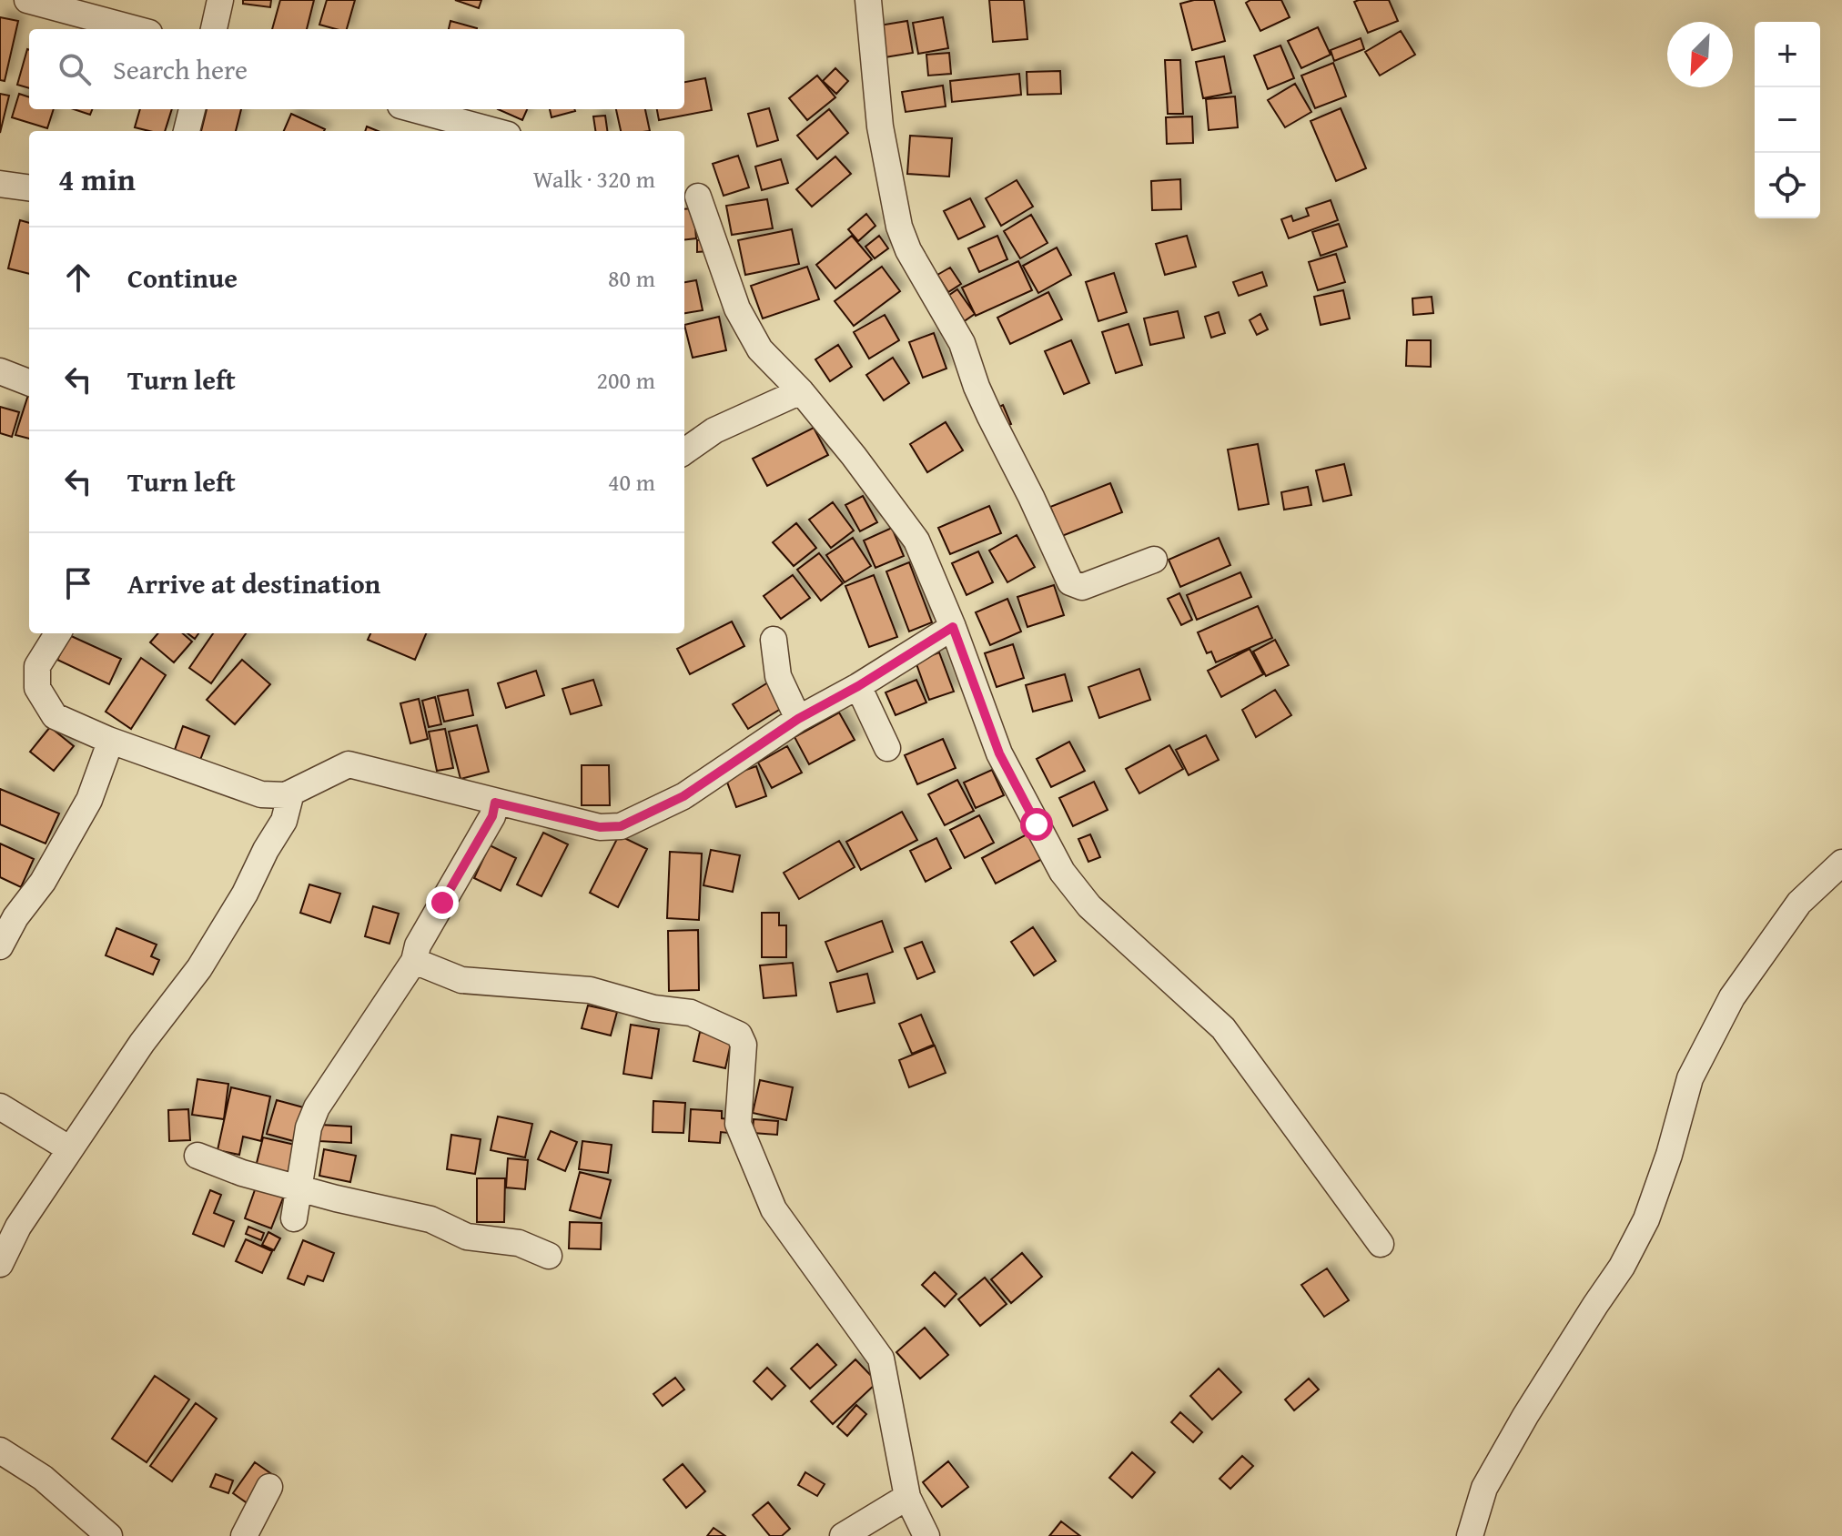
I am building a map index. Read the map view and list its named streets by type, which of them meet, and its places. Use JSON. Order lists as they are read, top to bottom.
{
  "north": "bottom left",
  "page": {
    "map_buttons": ["+", "−"],
    "search": "Search here",
    "heading": ["4 min", "Walk · 320 m"],
    "list": [
      ["Continue", "80 m"],
      ["Turn left", "200 m"],
      ["Turn left", "40 m"],
      "Arrive at destination"
    ]
  }
}
